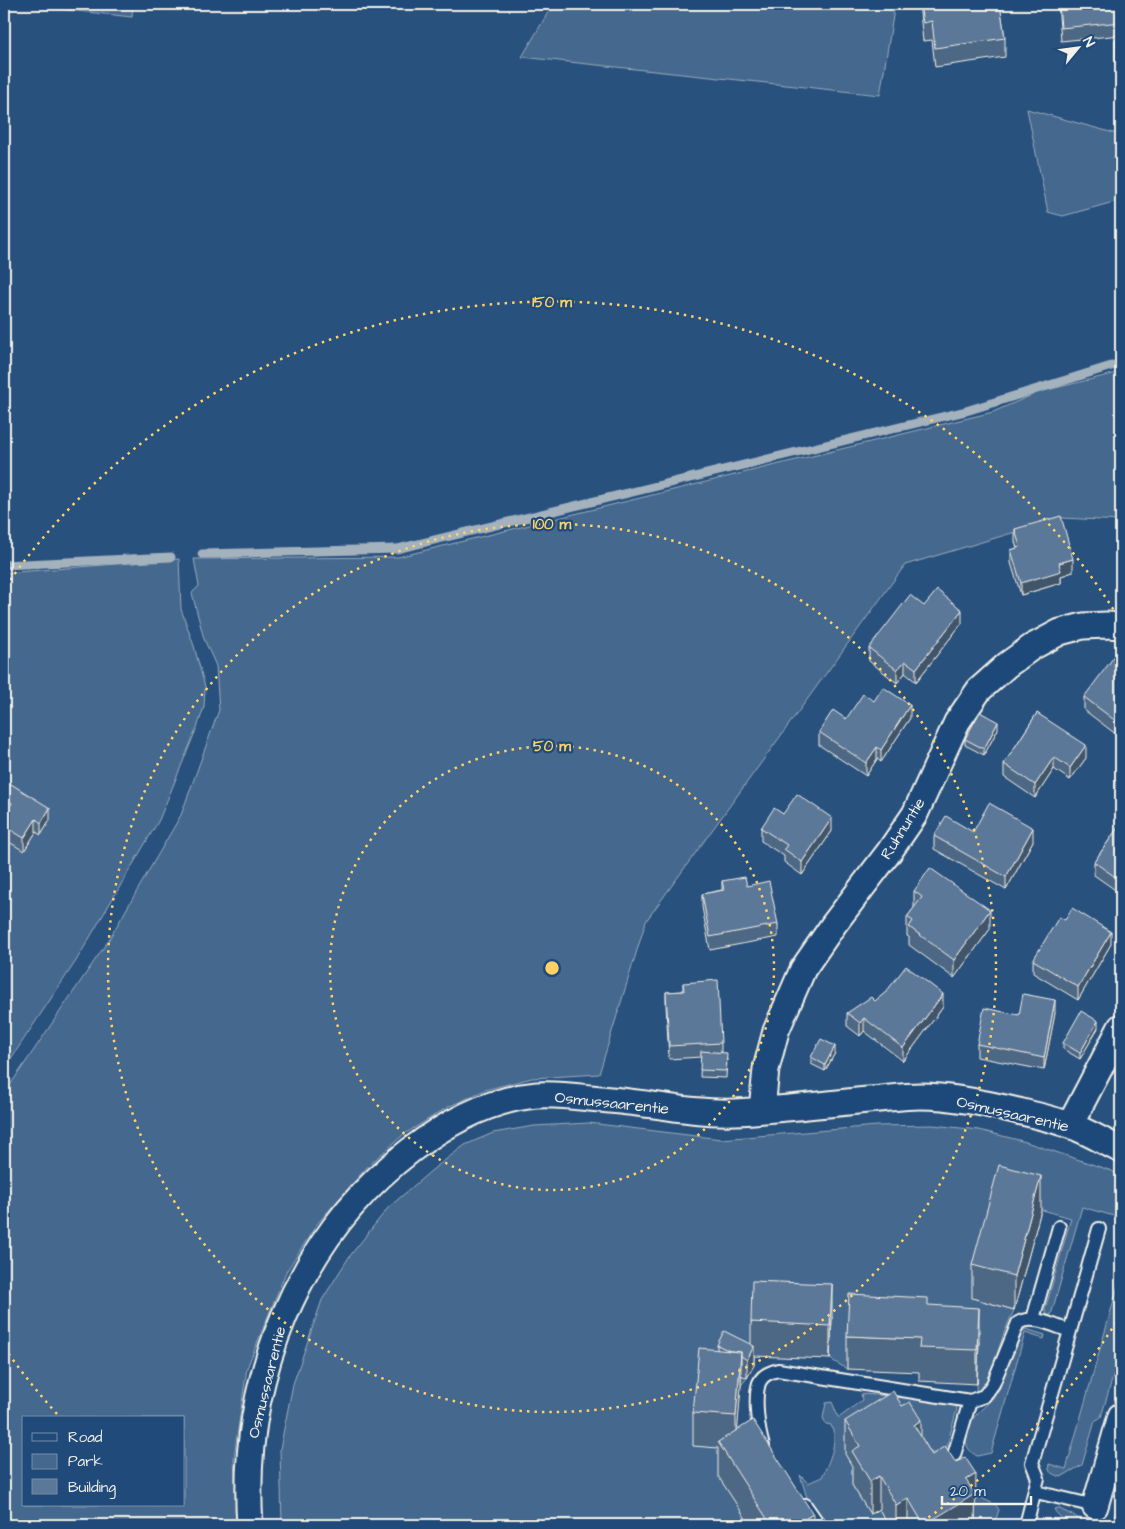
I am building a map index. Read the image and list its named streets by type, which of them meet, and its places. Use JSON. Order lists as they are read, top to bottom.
{
  "streets": {
    "street": ["Ruhnuntie", "Osmussaarentie"]
  },
  "crossings": [
    ["Ruhnuntie", "Osmussaarentie"]
  ],
  "legend": ["Road", "Park", "Building"],
  "scale_bar": "20 m",
  "north": "top right",
  "rings": ["150 m", "100 m", "50 m"]
}
